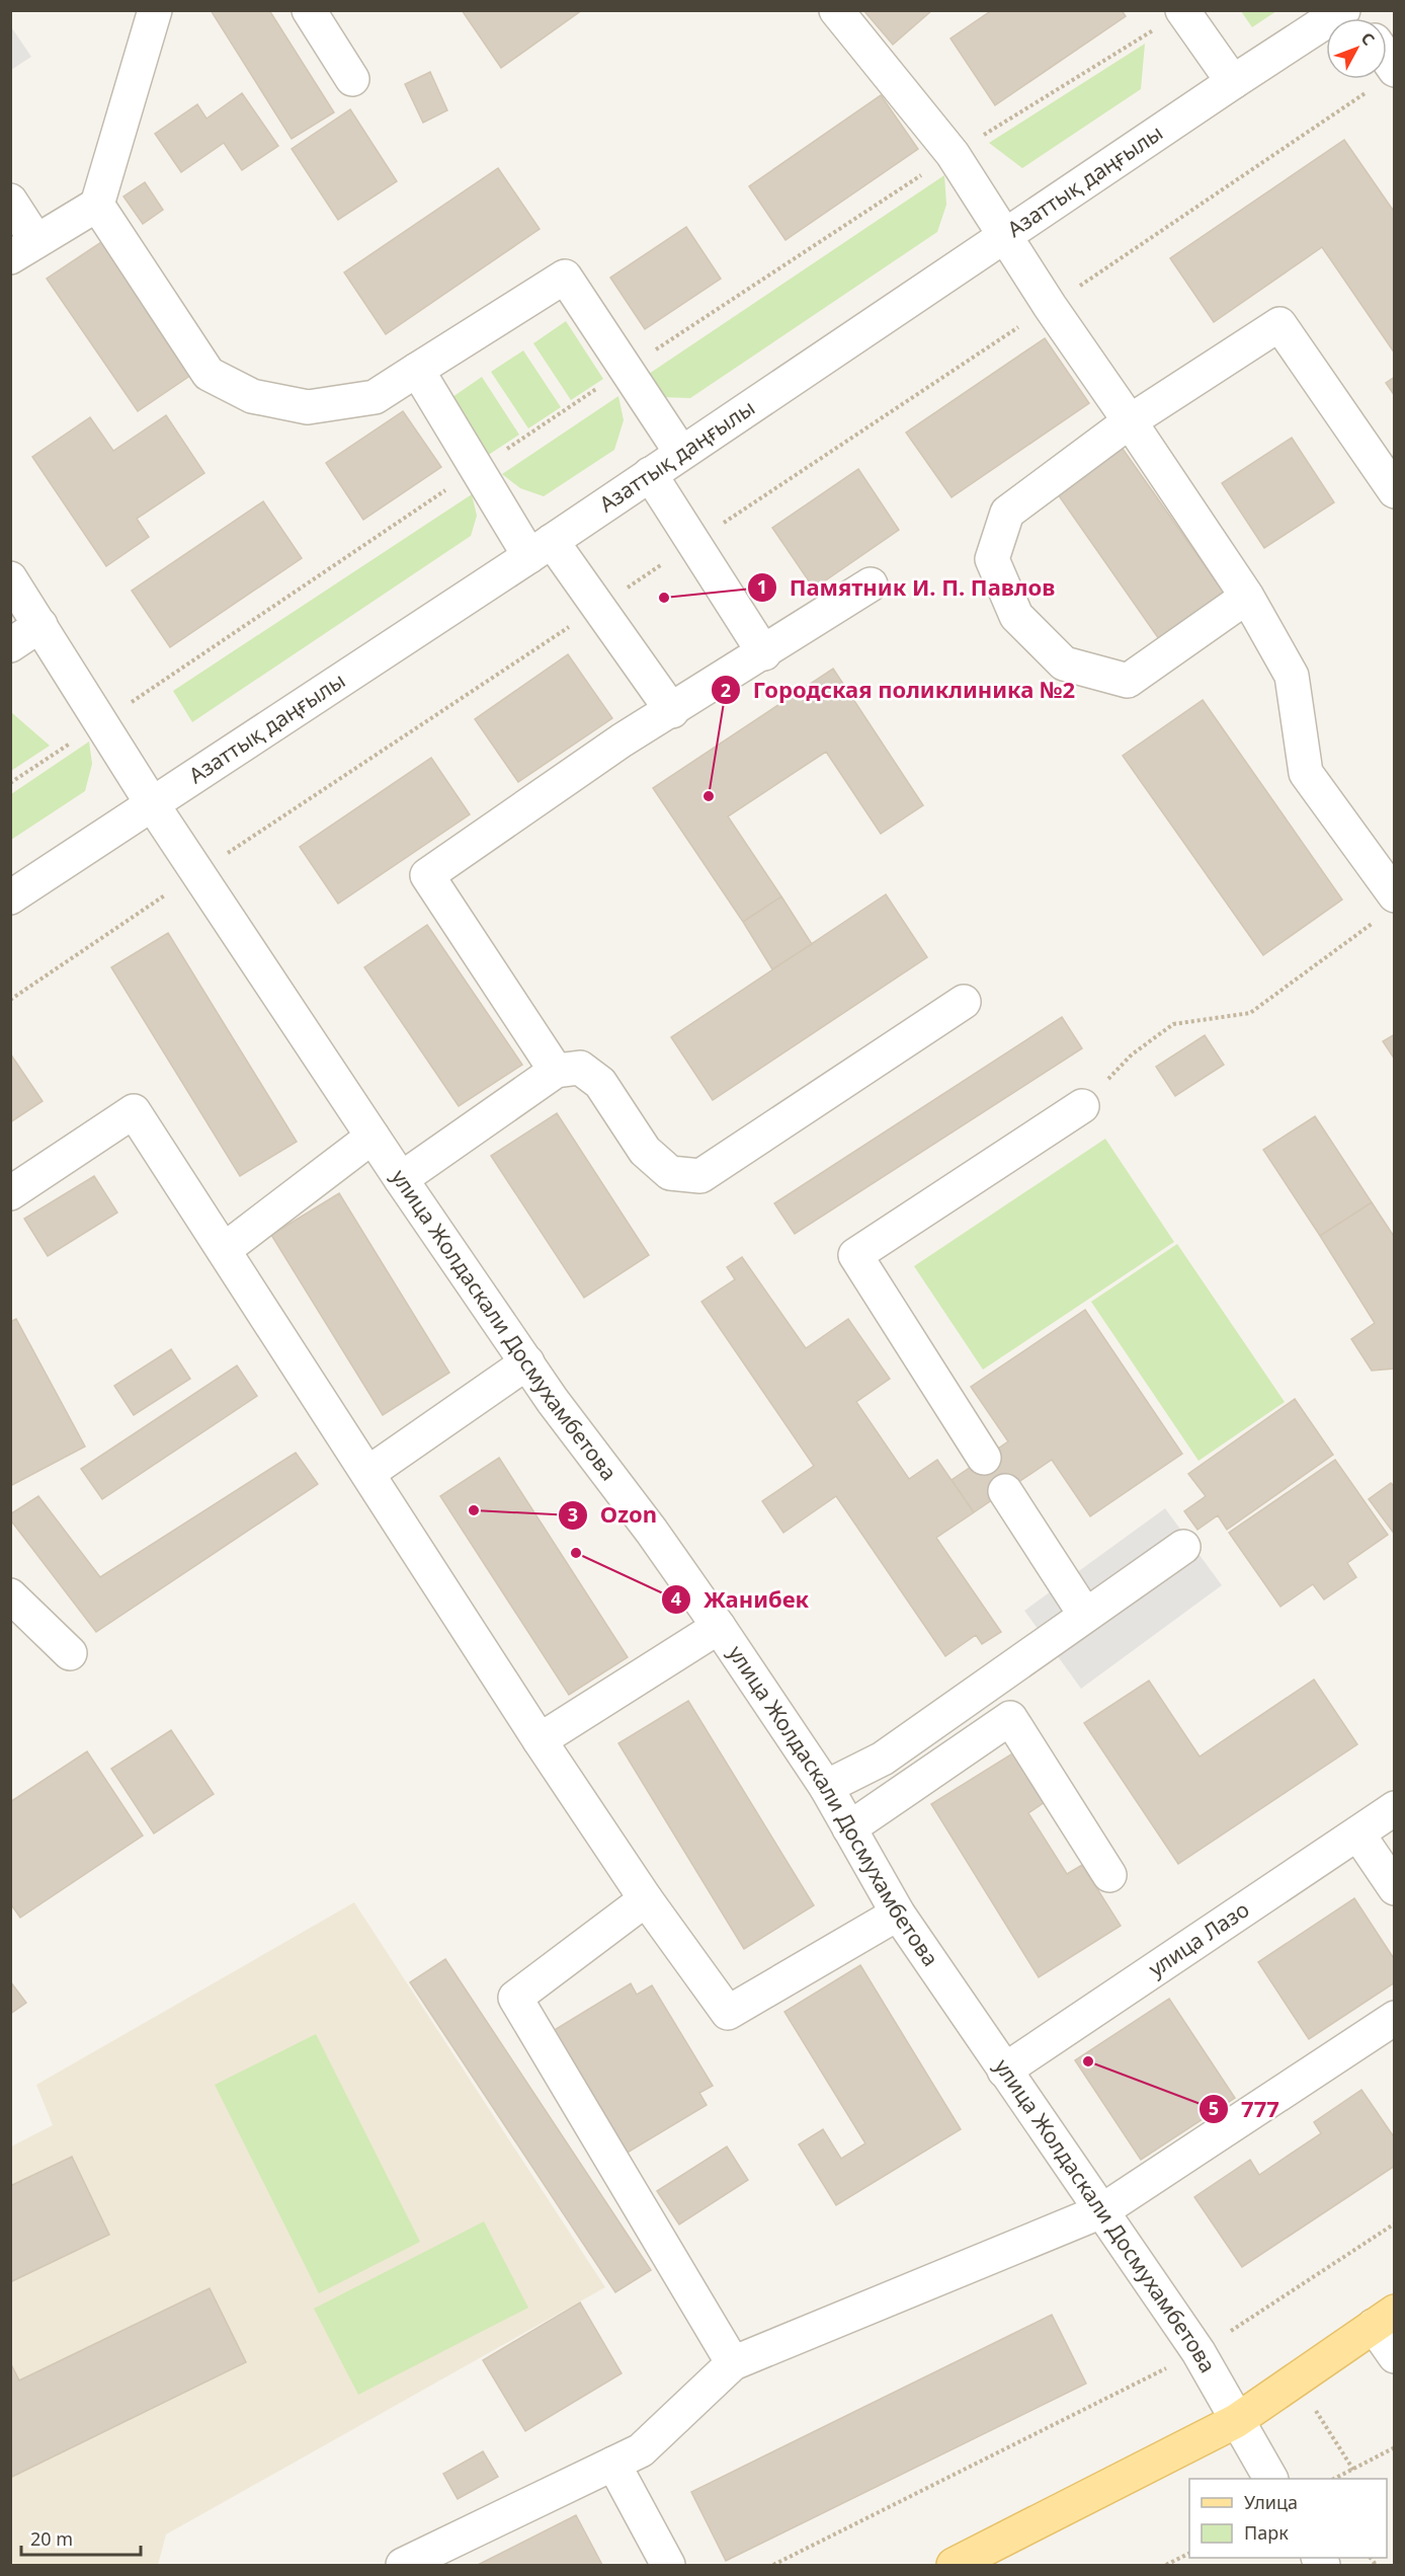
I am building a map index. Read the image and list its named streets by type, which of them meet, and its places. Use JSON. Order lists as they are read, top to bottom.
{
  "streets": {
    "street": ["Азаттық даңғылы", "улица Жолдаскали Досмухамбетова", "улица Лазо"]
  },
  "crossings": [
    ["Азаттық даңғылы", "улица Жолдаскали Досмухамбетова"],
    ["улица Жолдаскали Досмухамбетова", "улица Лазо"]
  ],
  "places": [
    "Памятник И. П. Павлов",
    "Городская поликлиника №2",
    "Ozon",
    "Жанибек",
    "777"
  ],
  "legend": ["Улица", "Парк"],
  "scale_bar": "20 m",
  "north": "top right"
}
